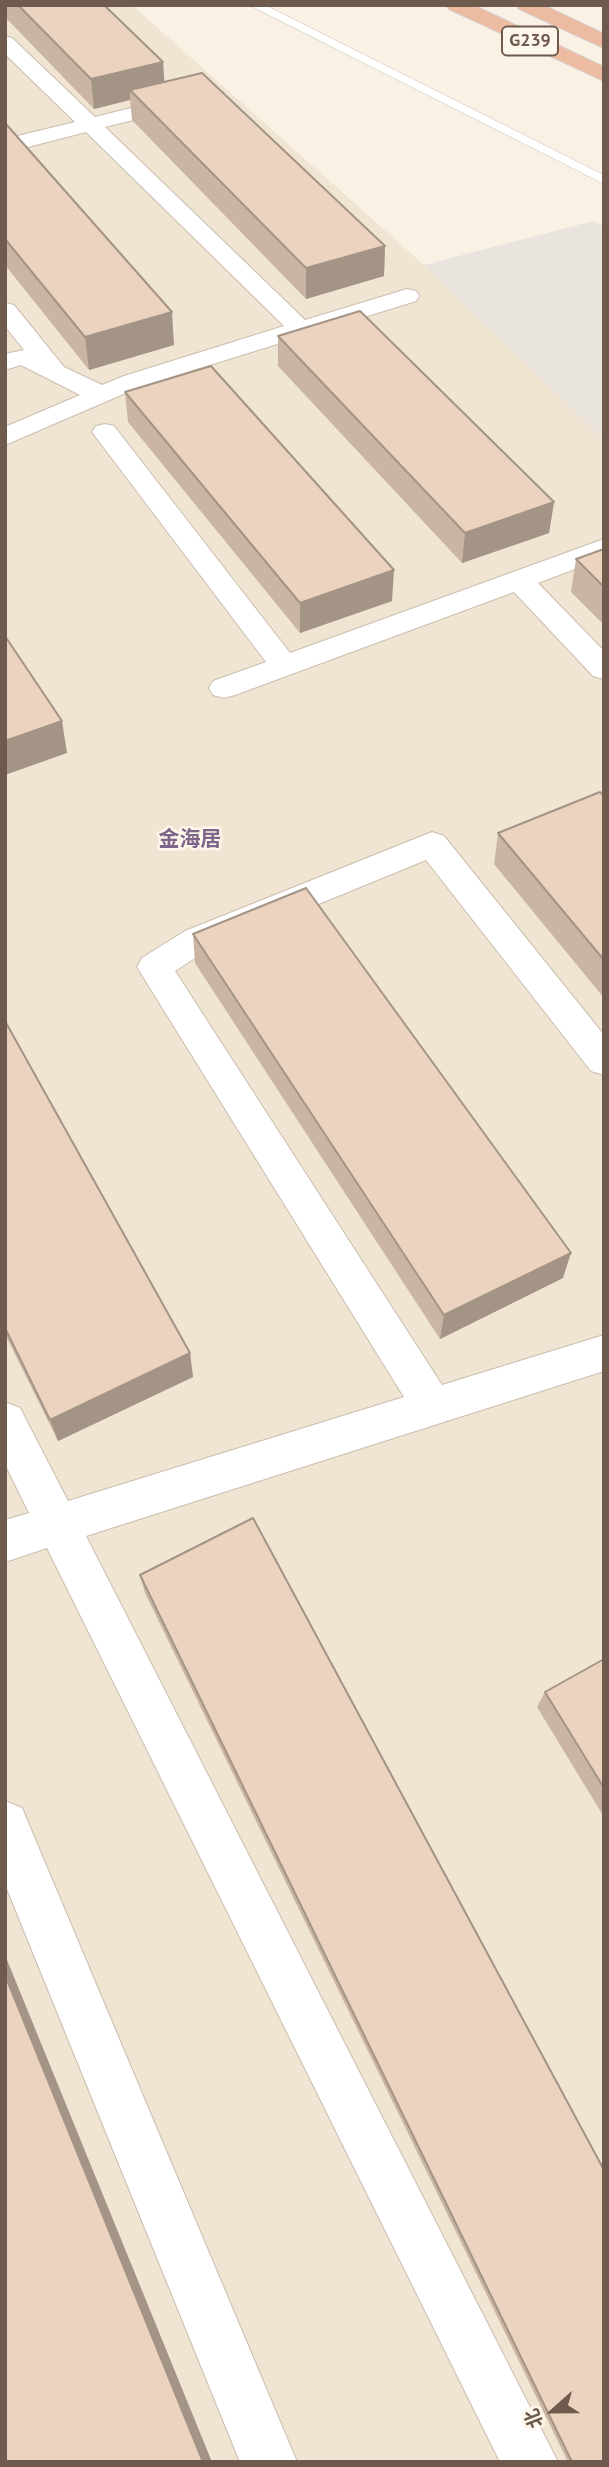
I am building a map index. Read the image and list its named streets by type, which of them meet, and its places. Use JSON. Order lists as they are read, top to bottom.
{
  "streets": {
    "highway": ["G239"]
  },
  "districts": ["金海居"],
  "north": "left"
}
